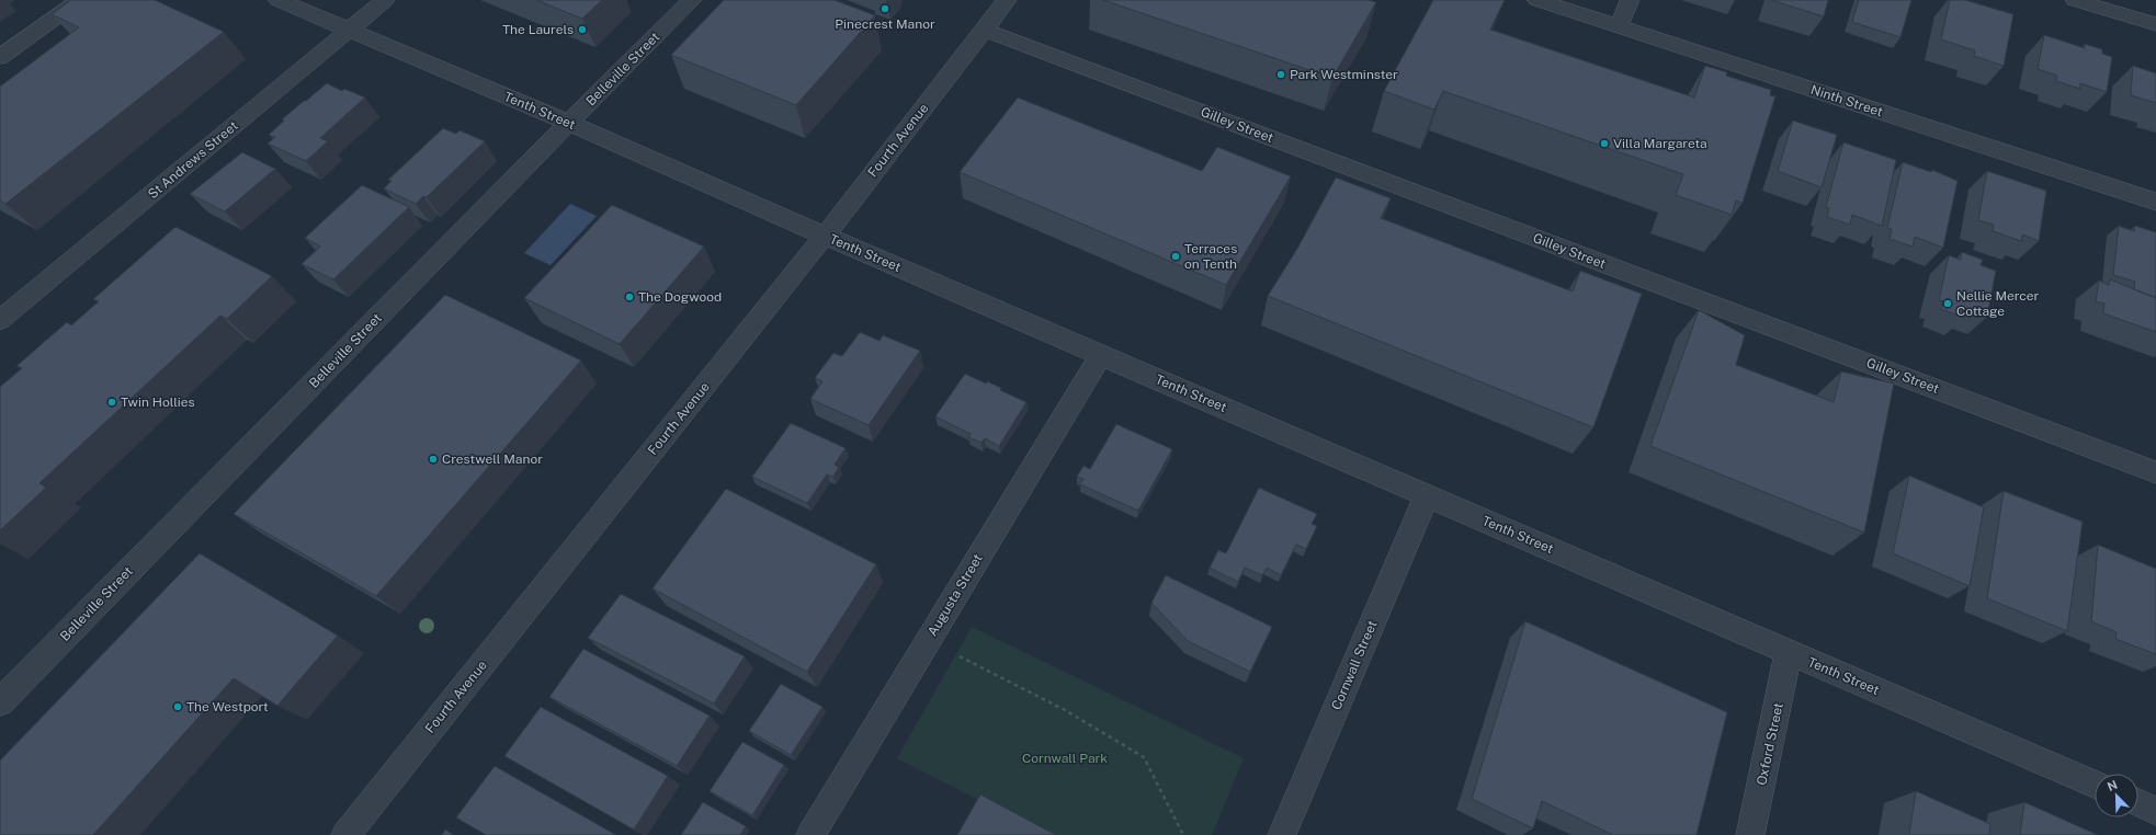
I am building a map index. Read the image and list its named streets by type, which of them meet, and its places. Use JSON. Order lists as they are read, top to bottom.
{
  "streets": {
    "street": [
      "Belleville Street",
      "Ninth Street",
      "Tenth Street",
      "Gilley Street",
      "Fourth Avenue",
      "St Andrews Street",
      "Augusta Street",
      "Cornwall Street",
      "Oxford Street"
    ]
  },
  "crossings": [
    ["Belleville Street", "Tenth Street"],
    ["Tenth Street", "Fourth Avenue"],
    ["Tenth Street", "St Andrews Street"],
    ["Tenth Street", "Augusta Street"],
    ["Tenth Street", "Cornwall Street"],
    ["Tenth Street", "Oxford Street"],
    ["Gilley Street", "Fourth Avenue"]
  ],
  "parks": ["Cornwall Park"],
  "places": [
    "Pinecrest Manor",
    "The Laurels",
    "Park Westminster",
    "Villa Margareta",
    "Terraces on Tenth",
    "The Dogwood",
    "Nellie Mercer Cottage",
    "Twin Hollies",
    "Crestwell Manor",
    "The Westport"
  ],
  "north": "top left"
}
